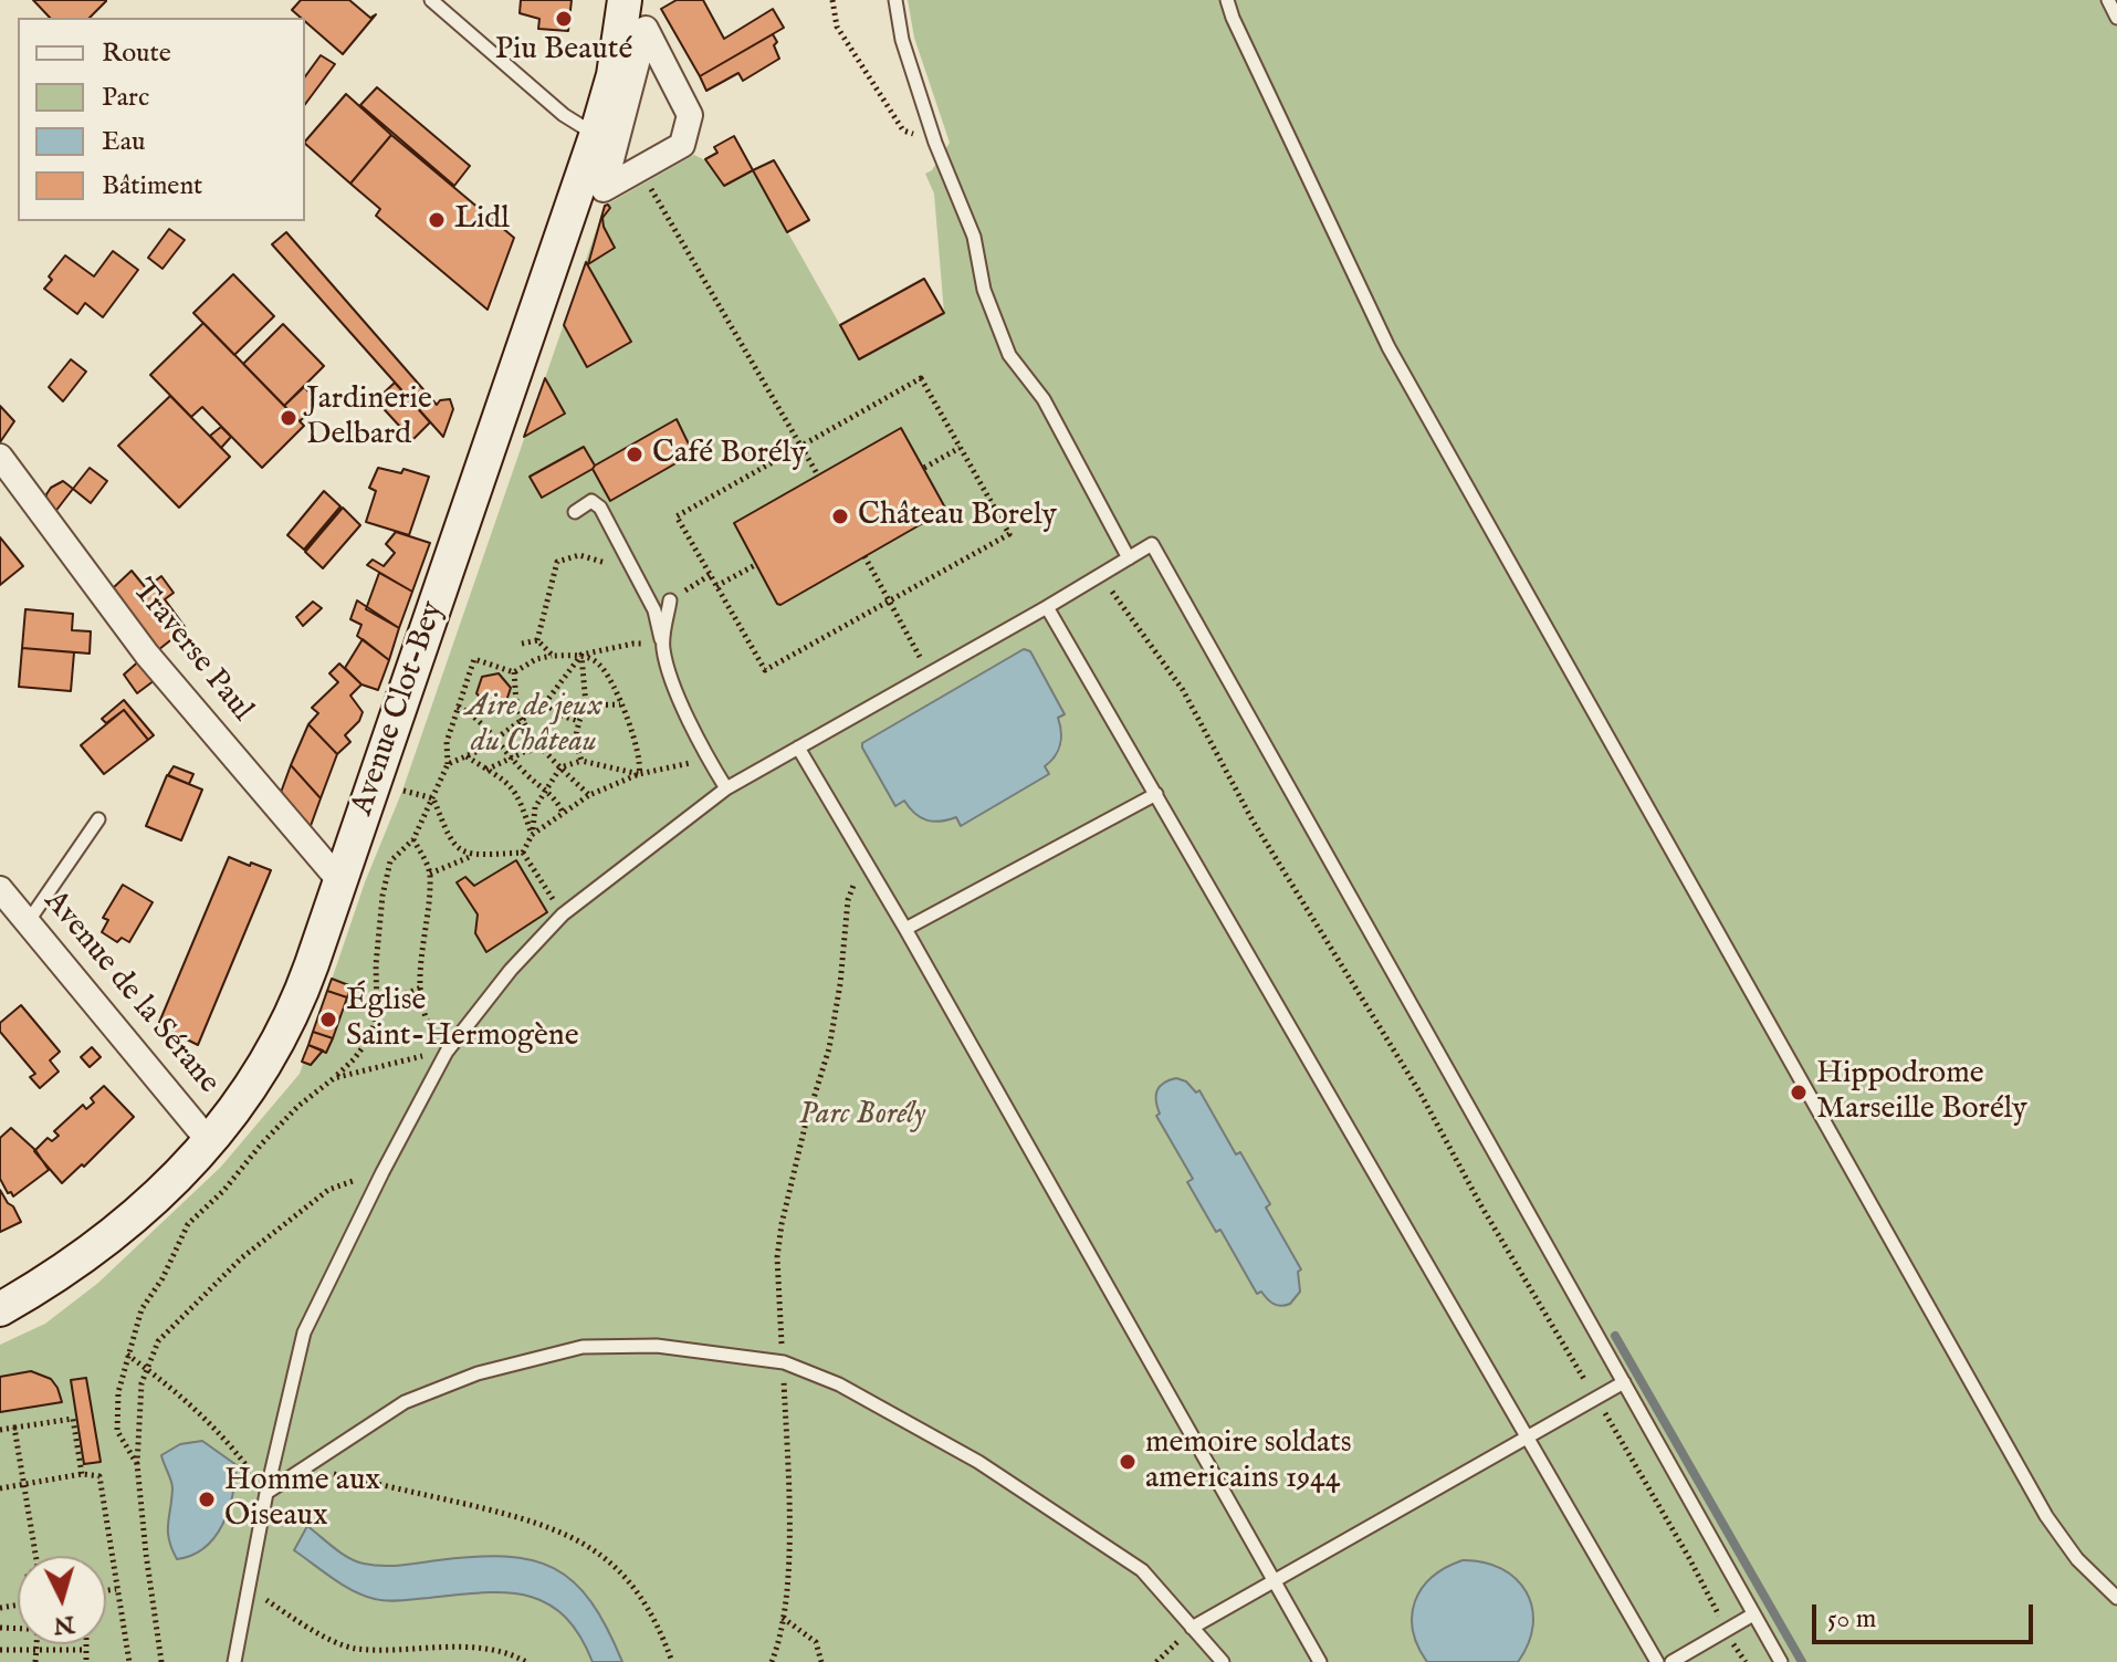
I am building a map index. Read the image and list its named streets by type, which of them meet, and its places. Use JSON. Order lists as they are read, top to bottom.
{
  "streets": {
    "street": ["Traverse Paul", "Avenue Clot-Bey", "Avenue de la Sérane"]
  },
  "crossings": [
    ["Traverse Paul", "Avenue Clot-Bey"],
    ["Avenue Clot-Bey", "Avenue de la Sérane"]
  ],
  "parks": ["Aire de jeux du Château", "Parc Borély"],
  "places": [
    "Piu Beauté",
    "Lidl",
    "Jardinerie Delbard",
    "Café Borély",
    "Château Borely",
    "Église Saint-Hermogène",
    "Hippodrome Marseille Borély",
    "memoire soldats americains 1944",
    "Homme aux Oiseaux"
  ],
  "legend": [
    "Route",
    "Parc",
    "Eau",
    "Bâtiment"
  ],
  "scale_bar": "50 m",
  "north": "bottom"
}
